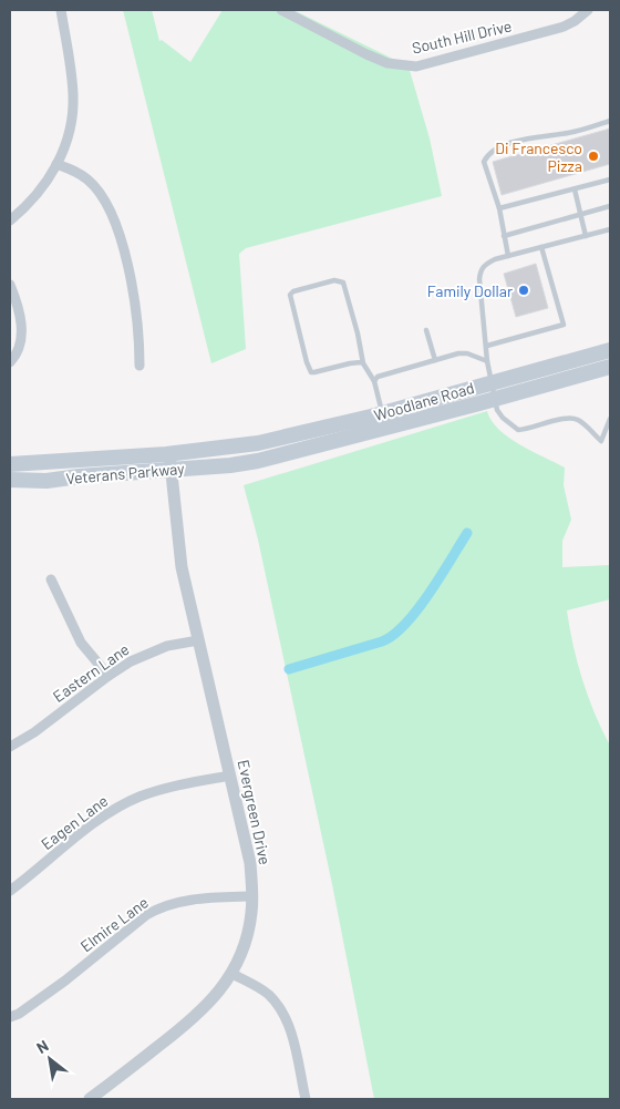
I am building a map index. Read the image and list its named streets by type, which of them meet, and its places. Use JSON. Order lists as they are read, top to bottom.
{
  "streets": {
    "main road": ["Woodlane Road", "Veterans Parkway"],
    "street": [
      "South Hill Drive",
      "Eastern Lane",
      "Evergreen Drive",
      "Eagen Lane",
      "Elmire Lane"
    ]
  },
  "crossings": [
    ["Woodlane Road", "Veterans Parkway"],
    ["Veterans Parkway", "Evergreen Drive"],
    ["Eastern Lane", "Evergreen Drive"],
    ["Evergreen Drive", "Eagen Lane"],
    ["Evergreen Drive", "Elmire Lane"]
  ],
  "places": ["Di Francesco Pizza", "Family Dollar"],
  "north": "top left"
}
